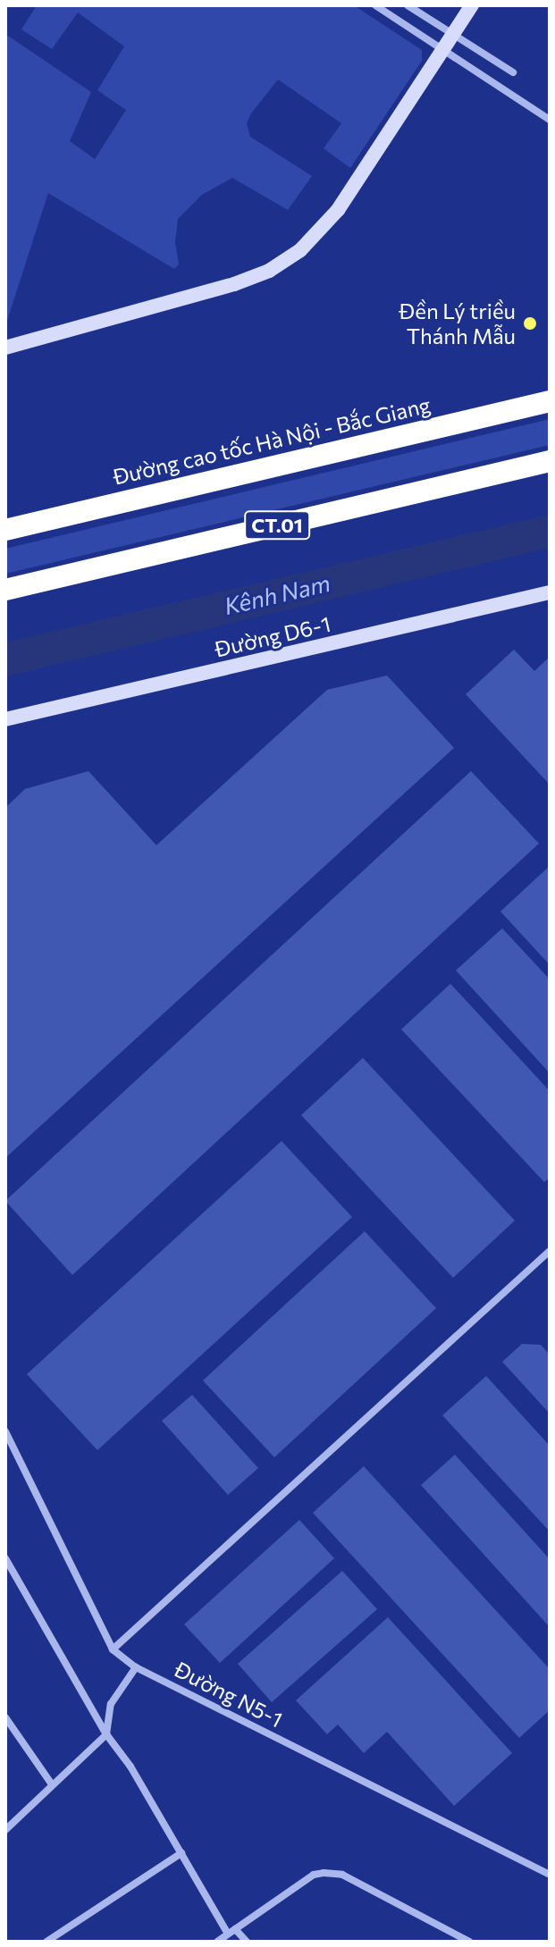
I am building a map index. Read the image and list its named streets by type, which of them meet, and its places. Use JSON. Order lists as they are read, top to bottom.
{
  "streets": {
    "highway": ["Đường cao tốc Hà Nội - Bắc Giang", "CT.01"],
    "street": ["Đường D6-1", "Đường N5-1"]
  },
  "water": ["Kênh Nam"],
  "places": ["Đền Lý triều Thánh Mẫu"]
}
